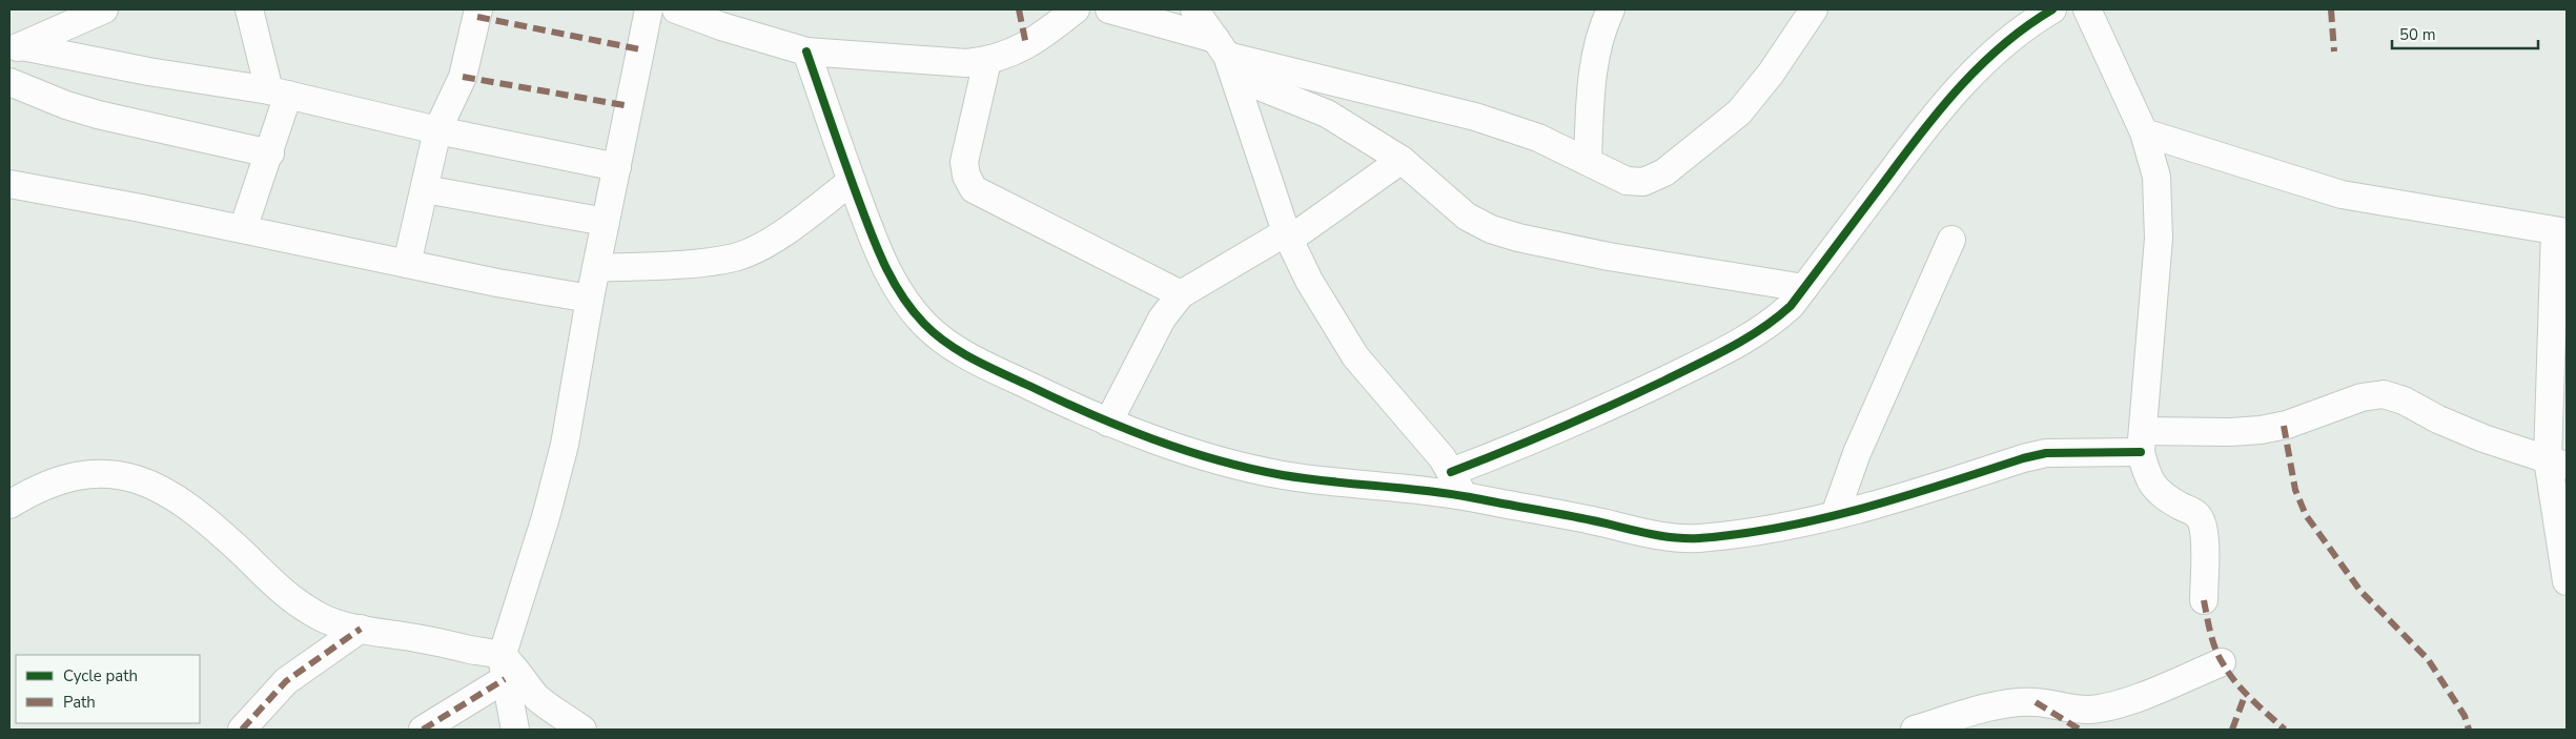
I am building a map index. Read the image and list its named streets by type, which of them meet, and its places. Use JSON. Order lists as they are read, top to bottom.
{
  "legend": ["Cycle path", "Path"],
  "scale_bar": "50 m"
}
